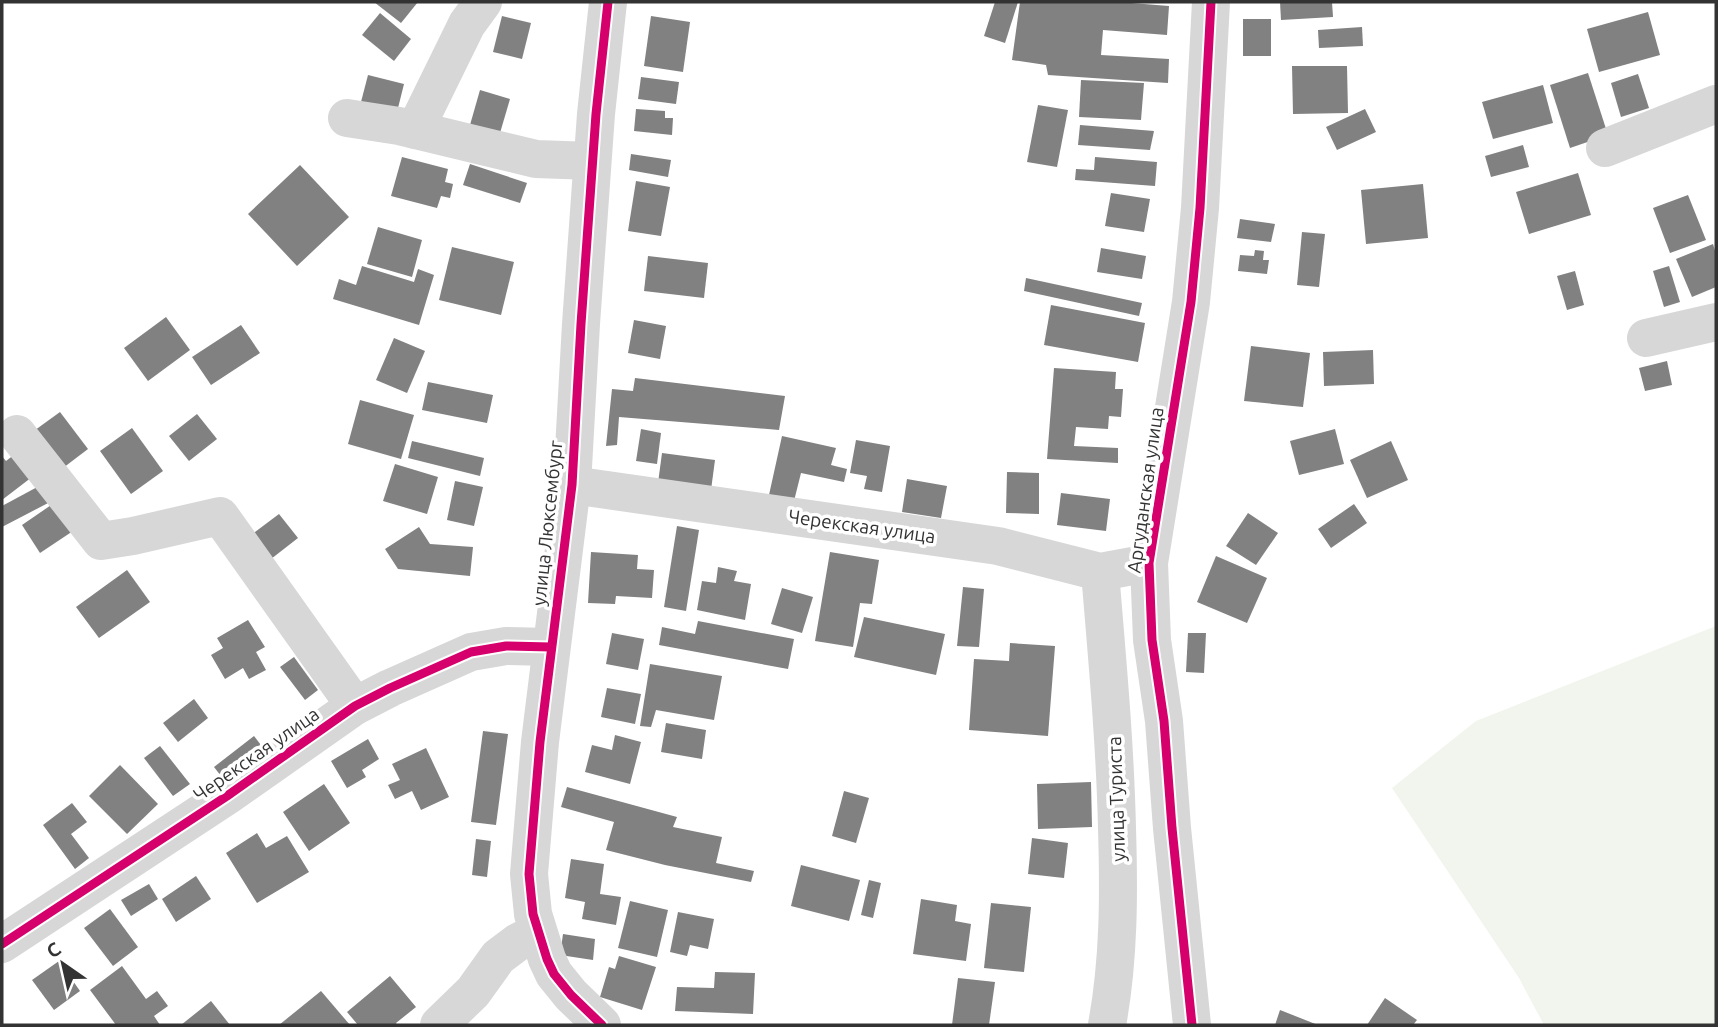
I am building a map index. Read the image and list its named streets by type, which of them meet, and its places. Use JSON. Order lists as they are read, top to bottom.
{
  "streets": {
    "street": [
      "Аргуданская улица",
      "улица Люксембург",
      "Черекская улица",
      "улица Туриста"
    ]
  },
  "crossings": [
    ["Аргуданская улица", "Черекская улица"],
    ["улица Люксембург", "Черекская улица"],
    ["Черекская улица", "улица Туриста"]
  ],
  "north": "top left"
}
